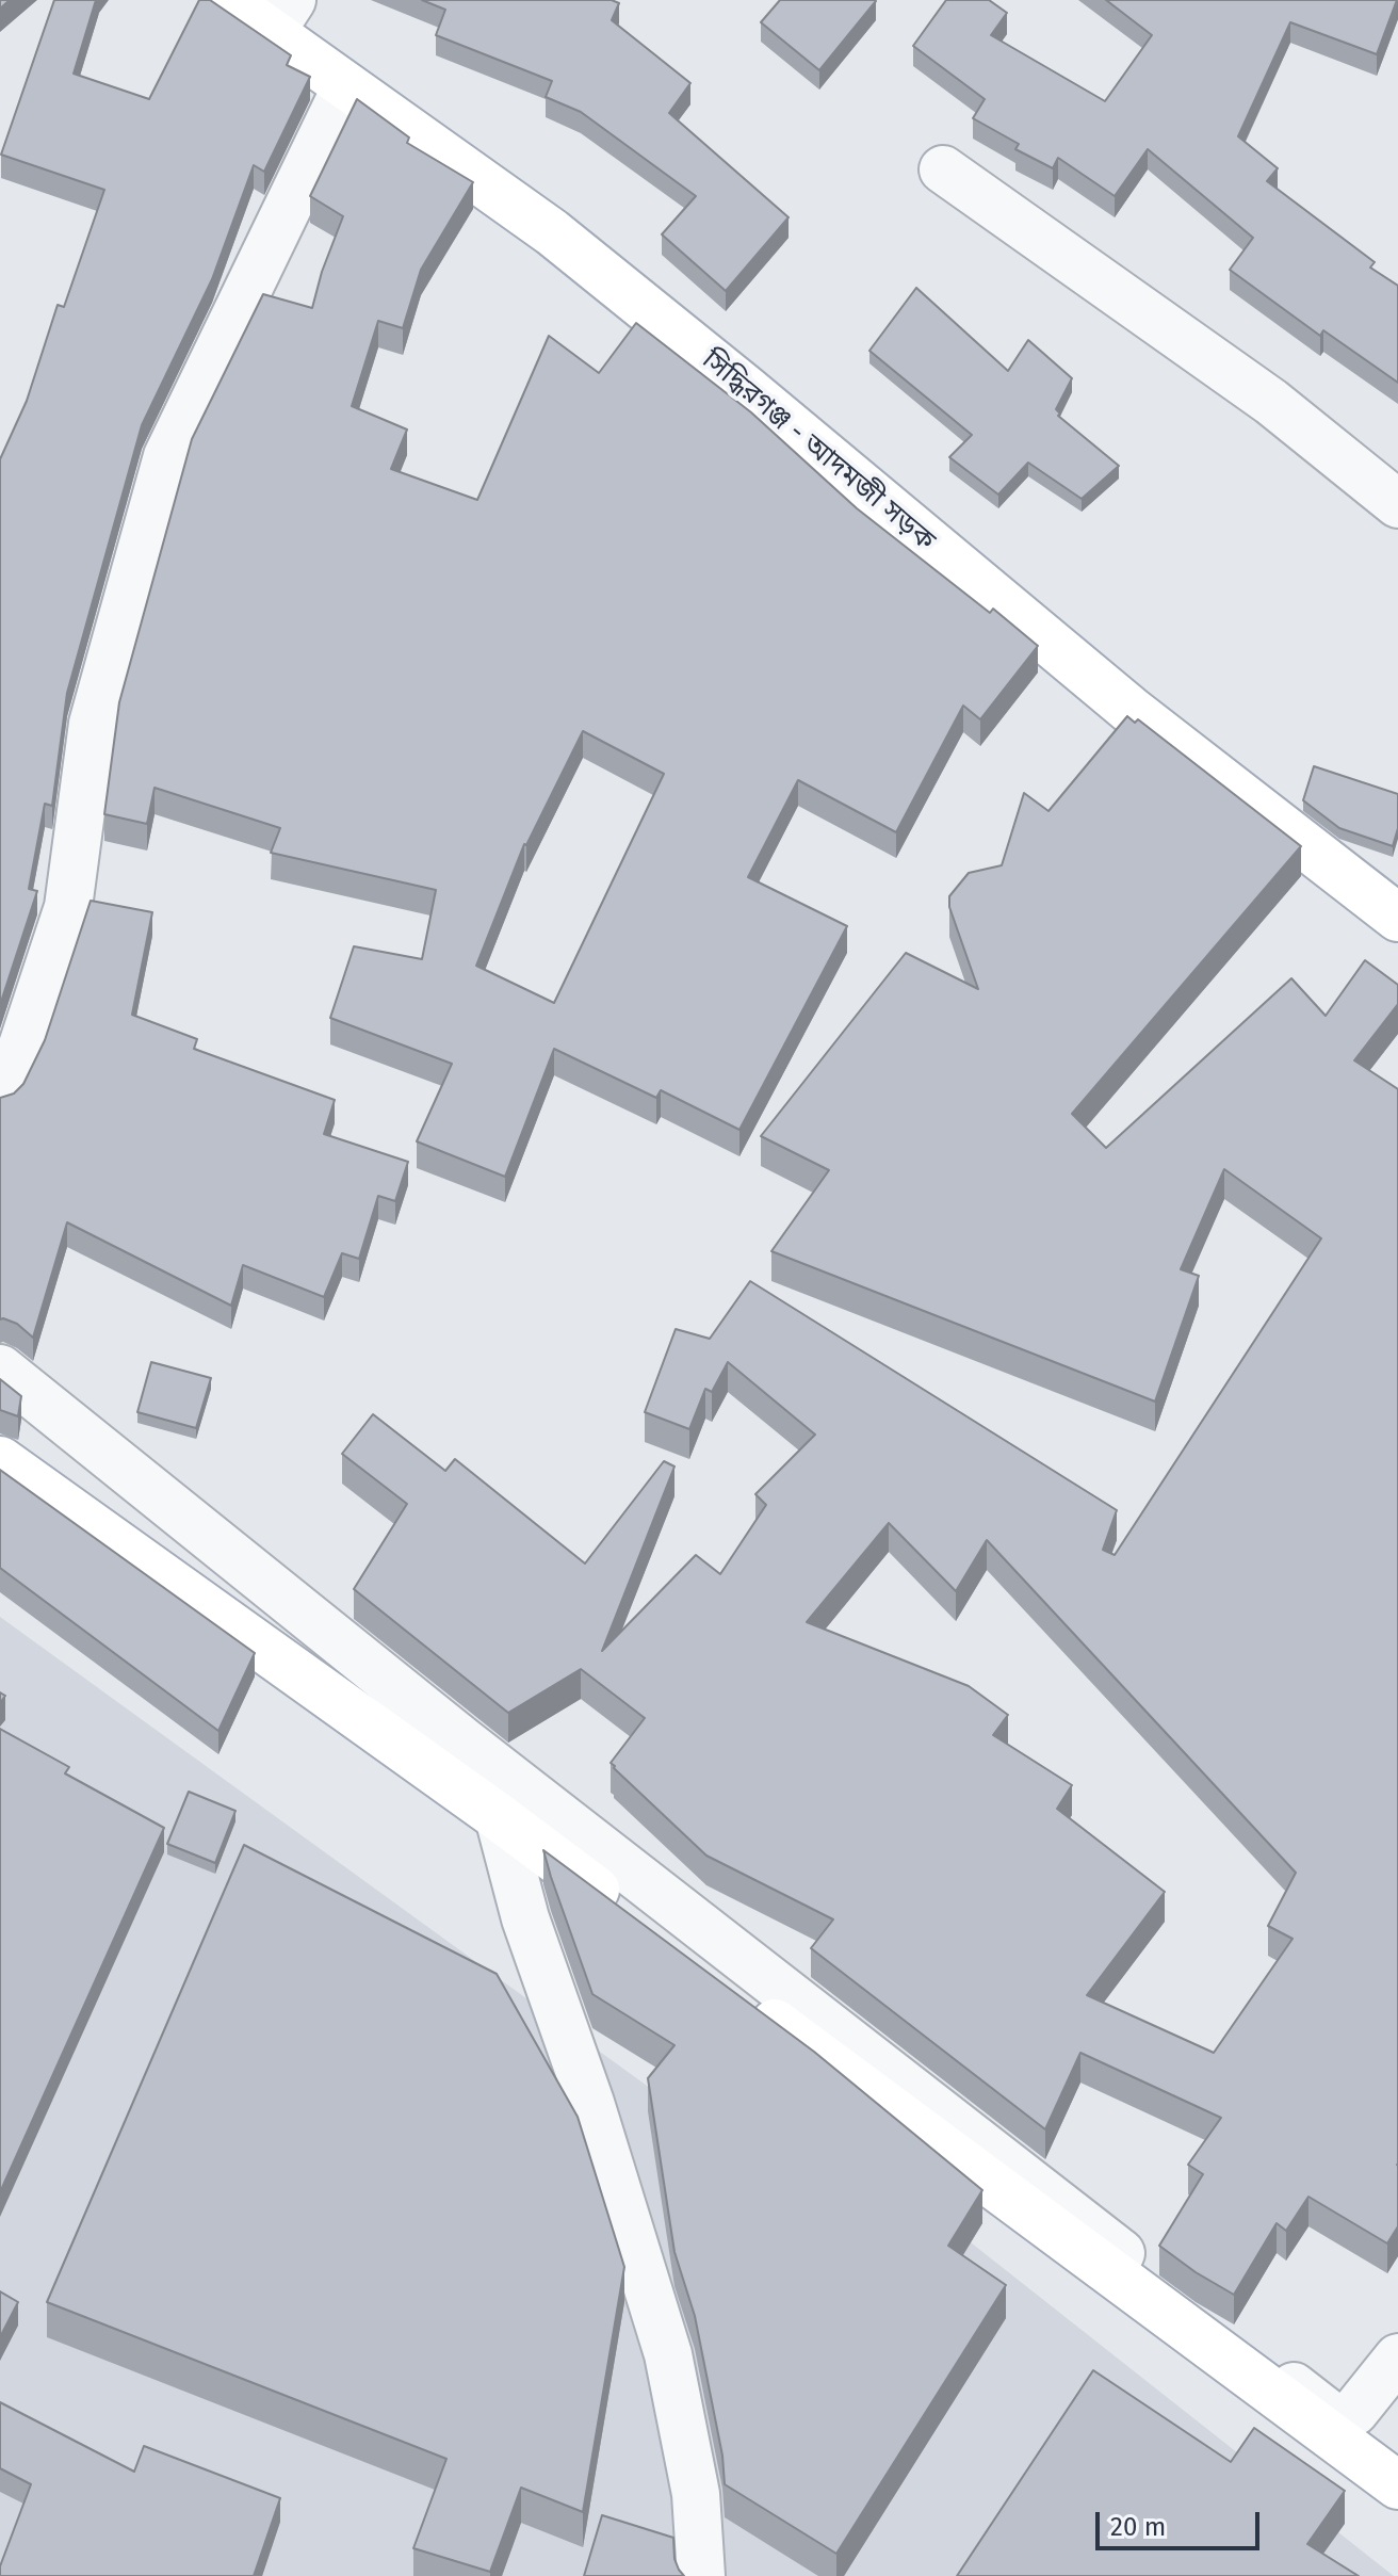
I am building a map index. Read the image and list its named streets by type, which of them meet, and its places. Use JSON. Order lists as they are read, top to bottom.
{
  "streets": {
    "main road": ["সিদ্ধিরগঞ্জ - আদমজী সড়ক"]
  },
  "scale_bar": "20 m"
}
